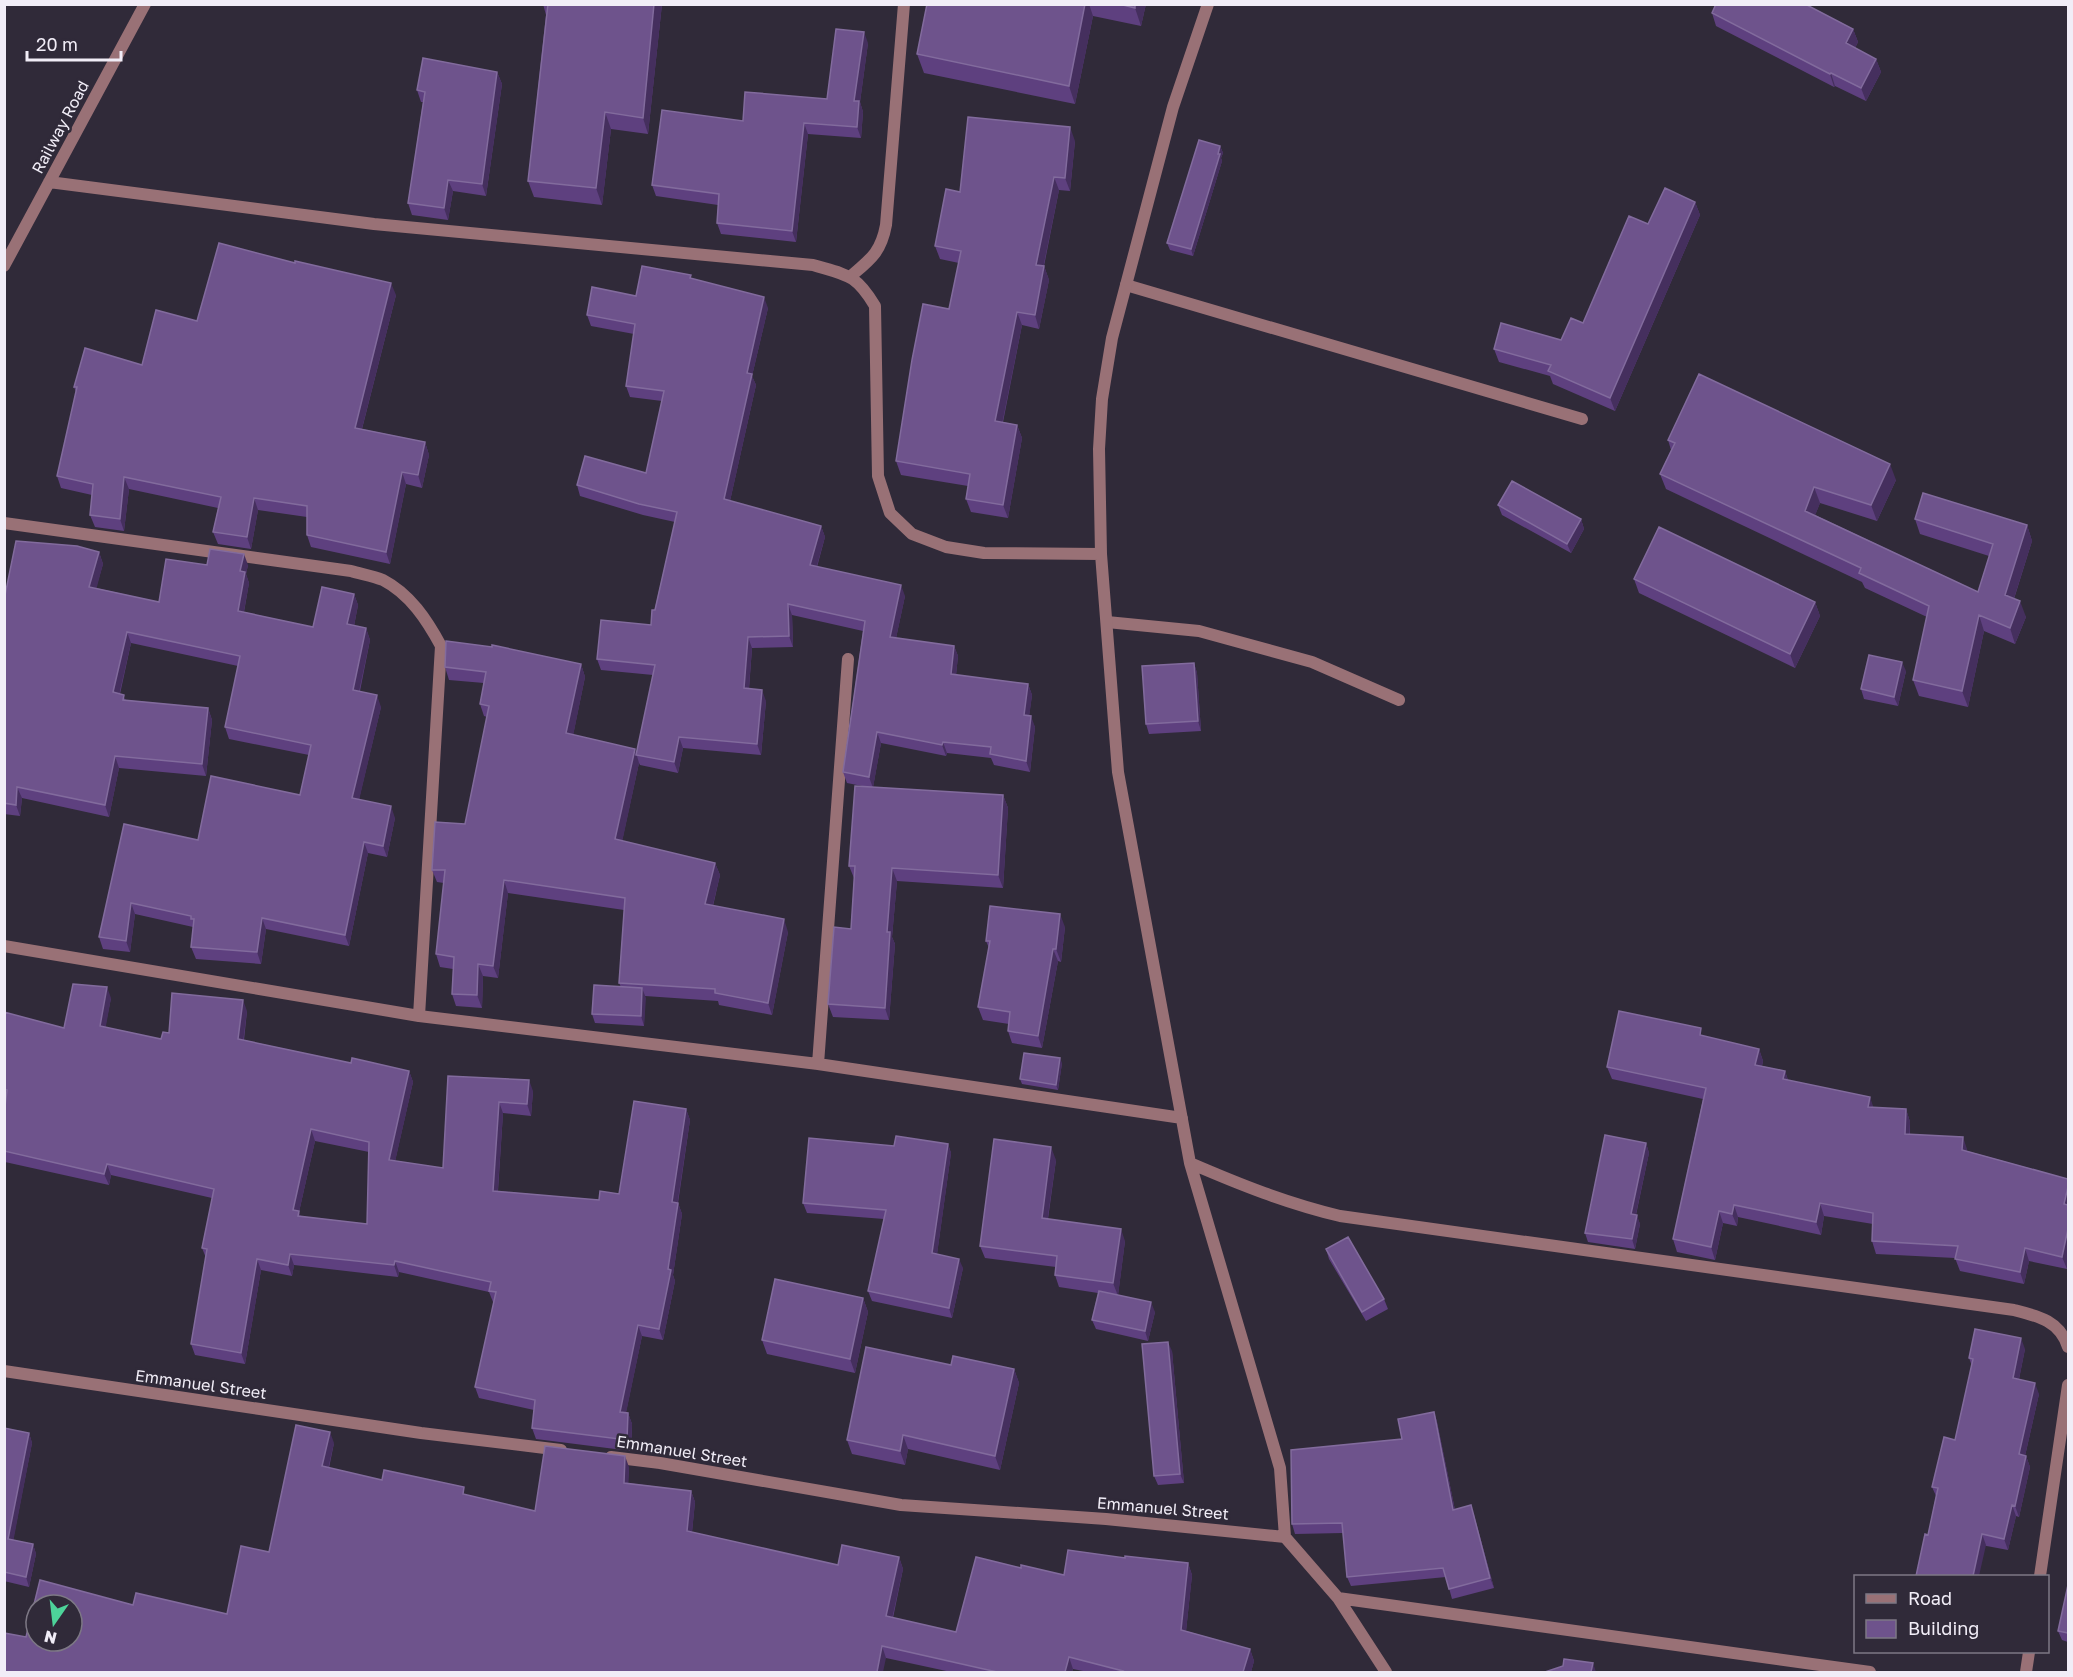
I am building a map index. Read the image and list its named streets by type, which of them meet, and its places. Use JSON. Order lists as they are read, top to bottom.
{
  "streets": {
    "street": ["Railway Road", "Emmanuel Street"]
  },
  "legend": ["Road", "Building"],
  "scale_bar": "20 m",
  "north": "bottom"
}
